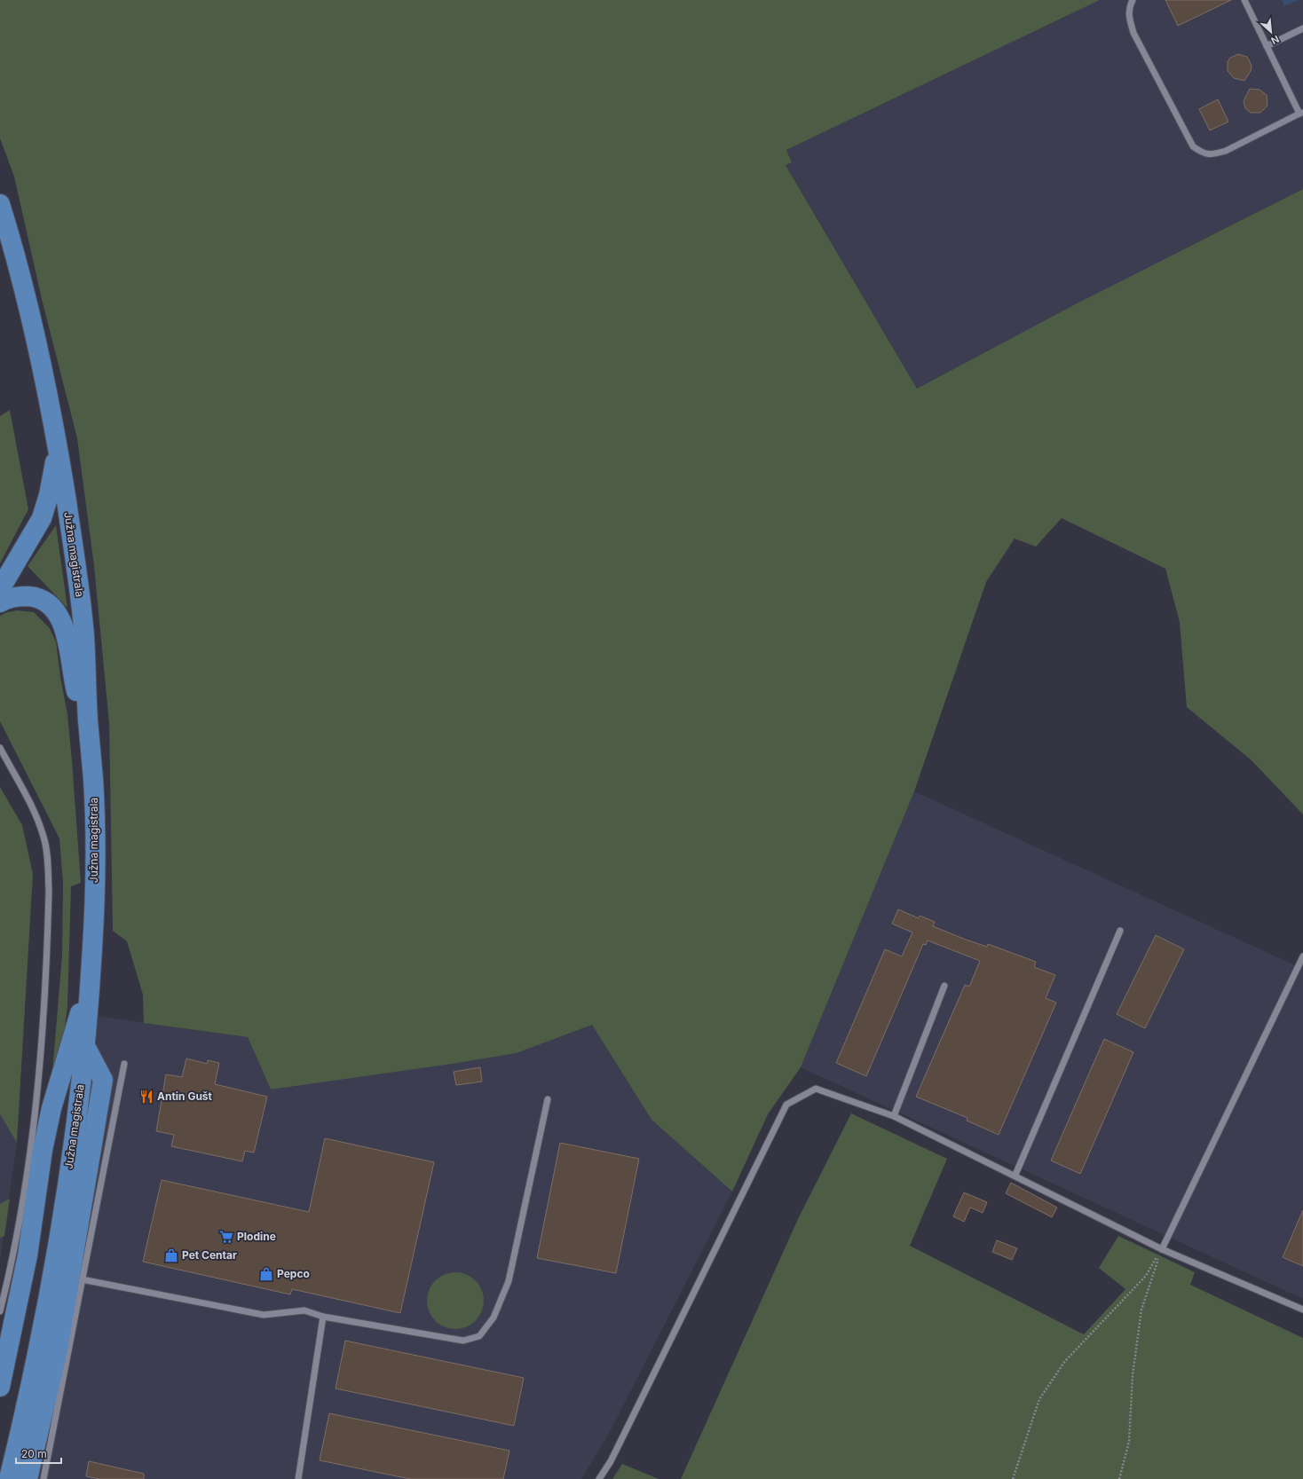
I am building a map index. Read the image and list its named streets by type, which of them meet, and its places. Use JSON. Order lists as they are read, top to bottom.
{
  "streets": {
    "main road": ["Južna magistrala"]
  },
  "places": {
    "restaurant": ["Antin Gušt"],
    "supermarket": ["Plodine"],
    "shop": ["Pet Centar", "Pepco"]
  },
  "scale_bar": "20 m",
  "north": "bottom right"
}
